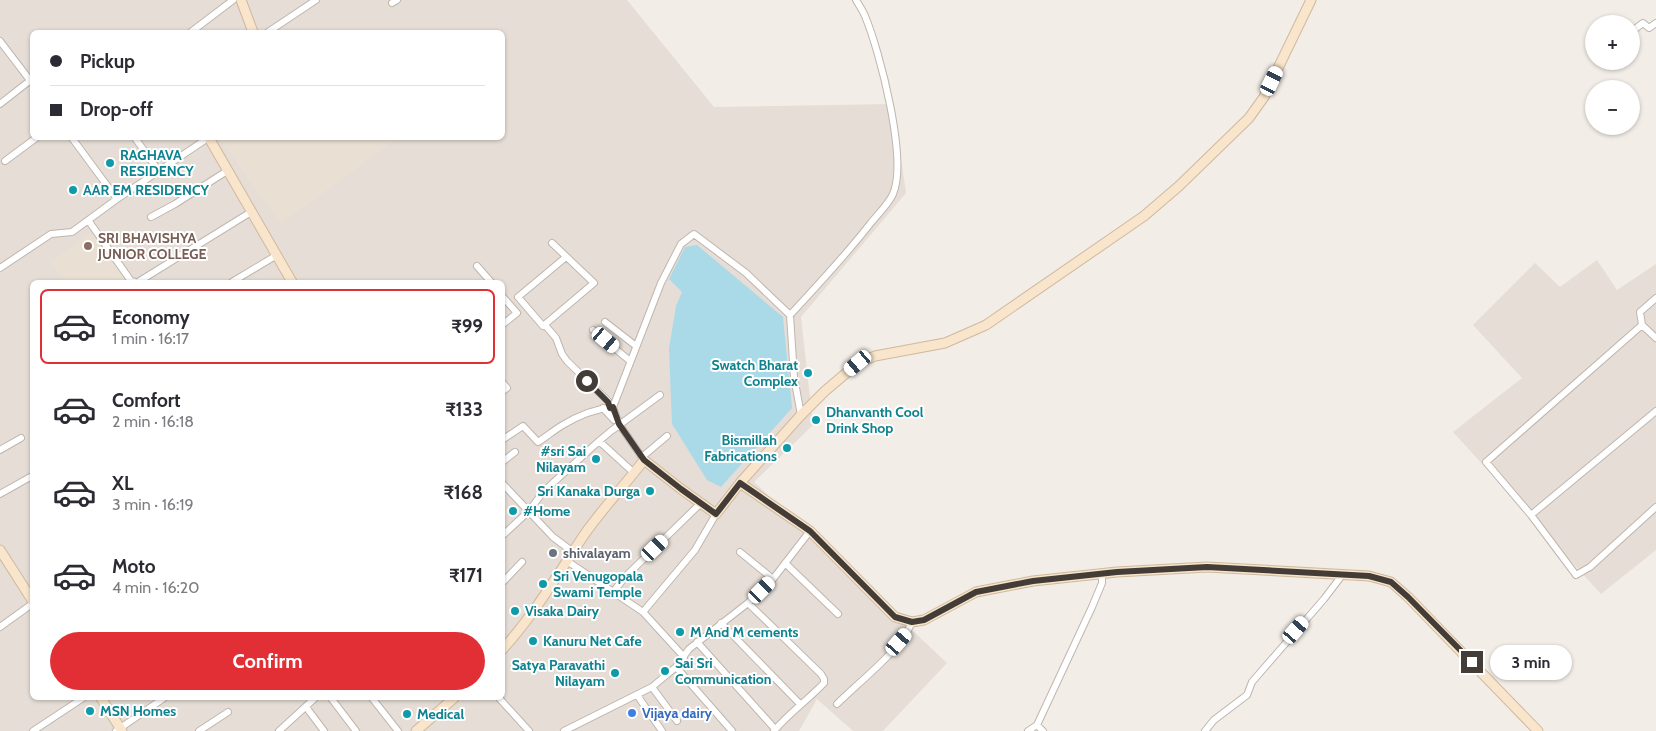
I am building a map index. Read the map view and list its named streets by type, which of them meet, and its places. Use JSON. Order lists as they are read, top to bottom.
{
  "places": [
    "RAGHAVA RESIDENCY",
    "AAR EM RESIDENCY",
    "SRI BHAVISHYA JUNIOR COLLEGE",
    "Swatch Bharat Complex",
    "Dhanvanth Cool Drink Shop",
    "Bismillah Fabrications",
    "#sri Sai Nilayam",
    "Sri Kanaka Durga",
    "#Home",
    "shivalayam",
    "Sri Venugopala Swami Temple",
    "Visaka Dairy",
    "M And M cements",
    "Kanuru Net Cafe",
    "Sai Sri Communication",
    "Satya Paravathi Nilayam",
    "MSN Homes",
    "Vijaya dairy",
    "Medical"
  ],
  "page": {
    "map_buttons": ["+", "−"],
    "banner": ["Pickup", "Drop-off"],
    "list": [
      {
        "name": "Economy",
        "note": "1 min · 16:17",
        "value": "₹99"
      },
      {
        "name": "Comfort",
        "note": "2 min · 16:18",
        "value": "₹133"
      },
      {
        "name": "XL",
        "note": "3 min · 16:19",
        "value": "₹168"
      },
      {
        "name": "Moto",
        "note": "4 min · 16:20",
        "value": "₹171"
      }
    ],
    "buttons": "Confirm",
    "bubble": "3 min"
  }
}
